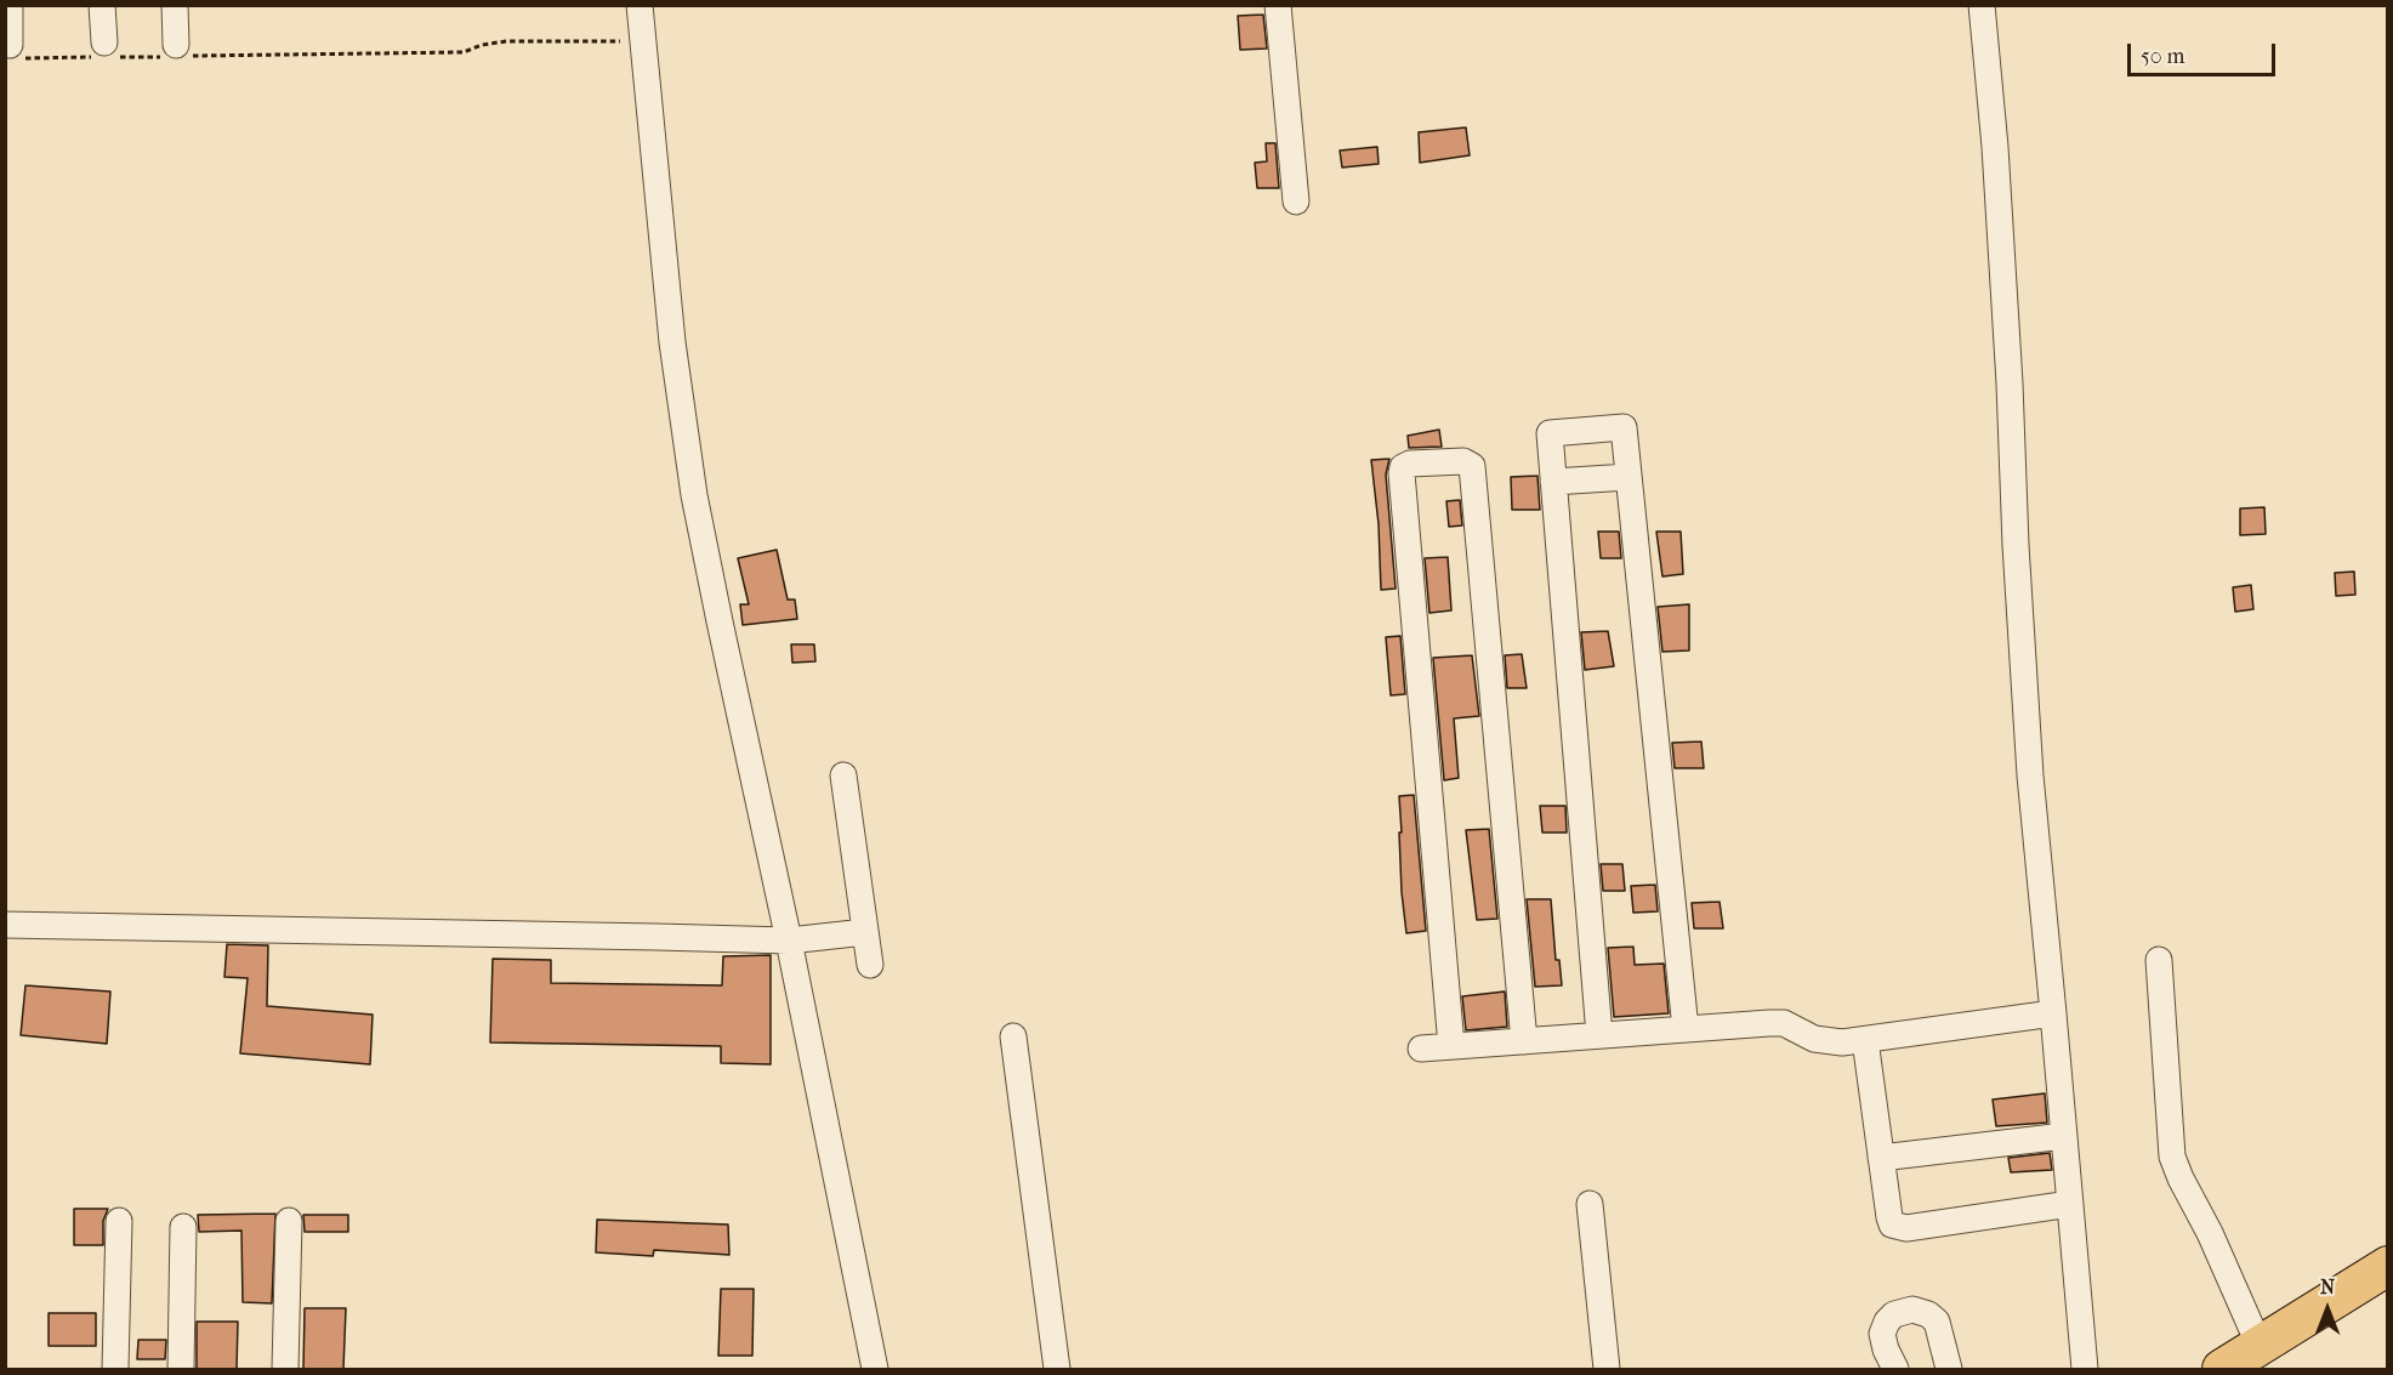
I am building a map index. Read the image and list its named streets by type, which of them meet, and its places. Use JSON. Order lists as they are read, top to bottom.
{
  "scale_bar": "50 m",
  "north": "top"
}
